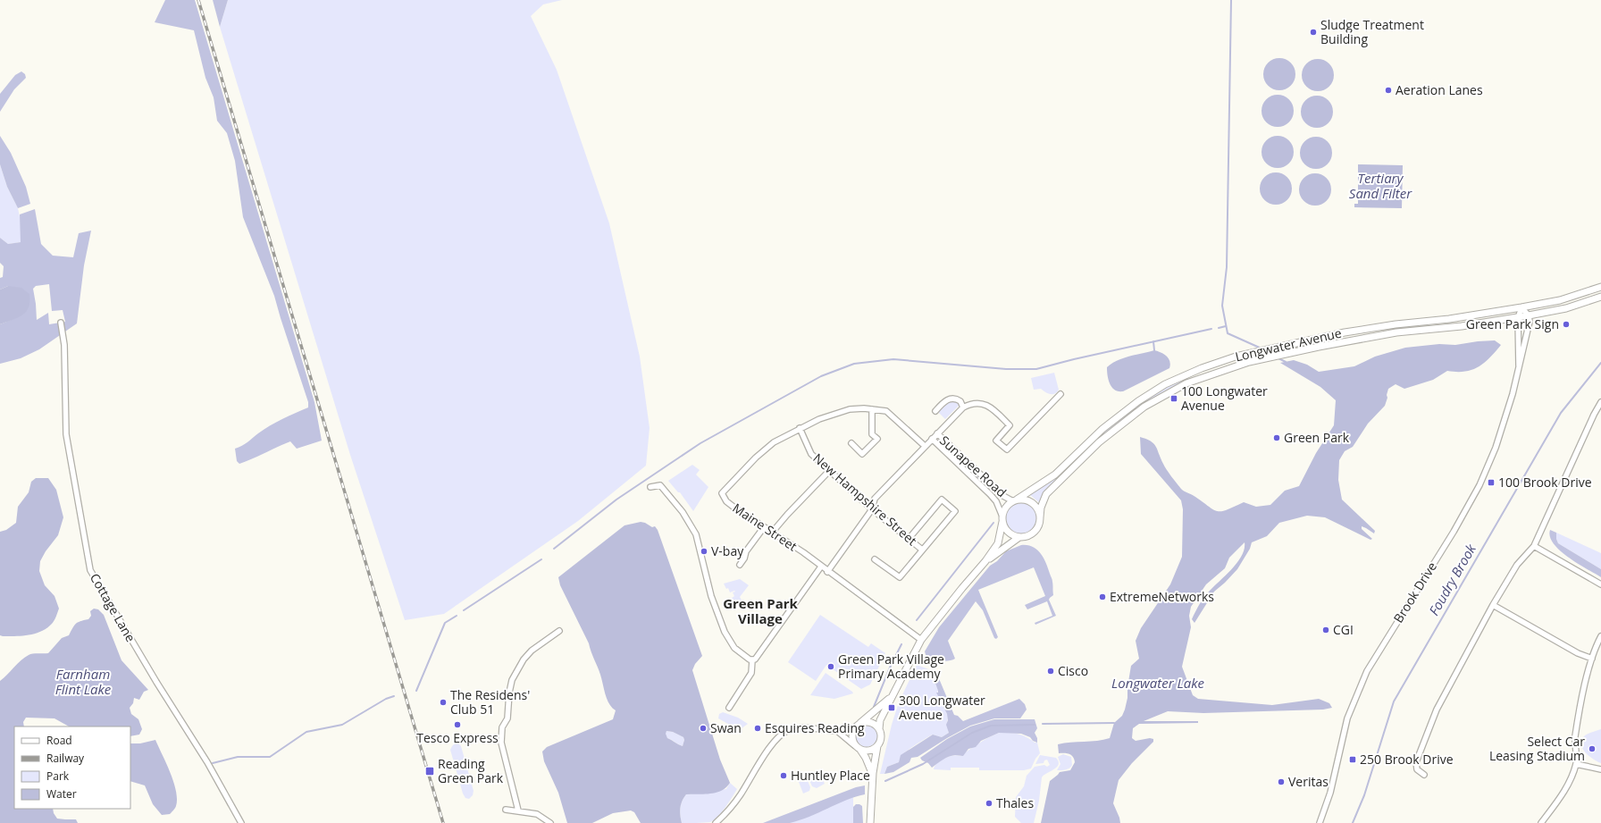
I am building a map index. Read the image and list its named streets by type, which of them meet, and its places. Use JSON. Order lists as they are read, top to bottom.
{
  "streets": {
    "street": [
      "Longwater Avenue",
      "Sunapee Road",
      "New Hampshire Street",
      "Maine Street",
      "Brook Drive",
      "Cottage Lane"
    ]
  },
  "crossings": [
    ["Longwater Avenue", "Sunapee Road"],
    ["Longwater Avenue", "Brook Drive"],
    ["New Hampshire Street", "Maine Street"]
  ],
  "districts": ["Green Park Village"],
  "water": [
    "Tertiary Sand Filter",
    "Foudry Brook",
    "Farnham Flint Lake",
    "Longwater Lake"
  ],
  "places": {
    "other": [
      "Sludge Treatment Building",
      "Aeration Lanes",
      "Green Park Sign",
      "Green Park",
      "V-bay",
      "ExtremeNetworks",
      "CGI",
      "Green Park Village Primary Academy",
      "Cisco",
      "The Residens' Club 51",
      "Tesco Express",
      "Swan",
      "Esquires Reading",
      "Select Car Leasing Stadium",
      "Huntley Place",
      "Veritas",
      "Thales"
    ],
    "transit": [
      "100 Longwater Avenue",
      "100 Brook Drive",
      "300 Longwater Avenue",
      "250 Brook Drive",
      "Reading Green Park"
    ]
  },
  "legend": [
    "Road",
    "Railway",
    "Park",
    "Water"
  ]
}
